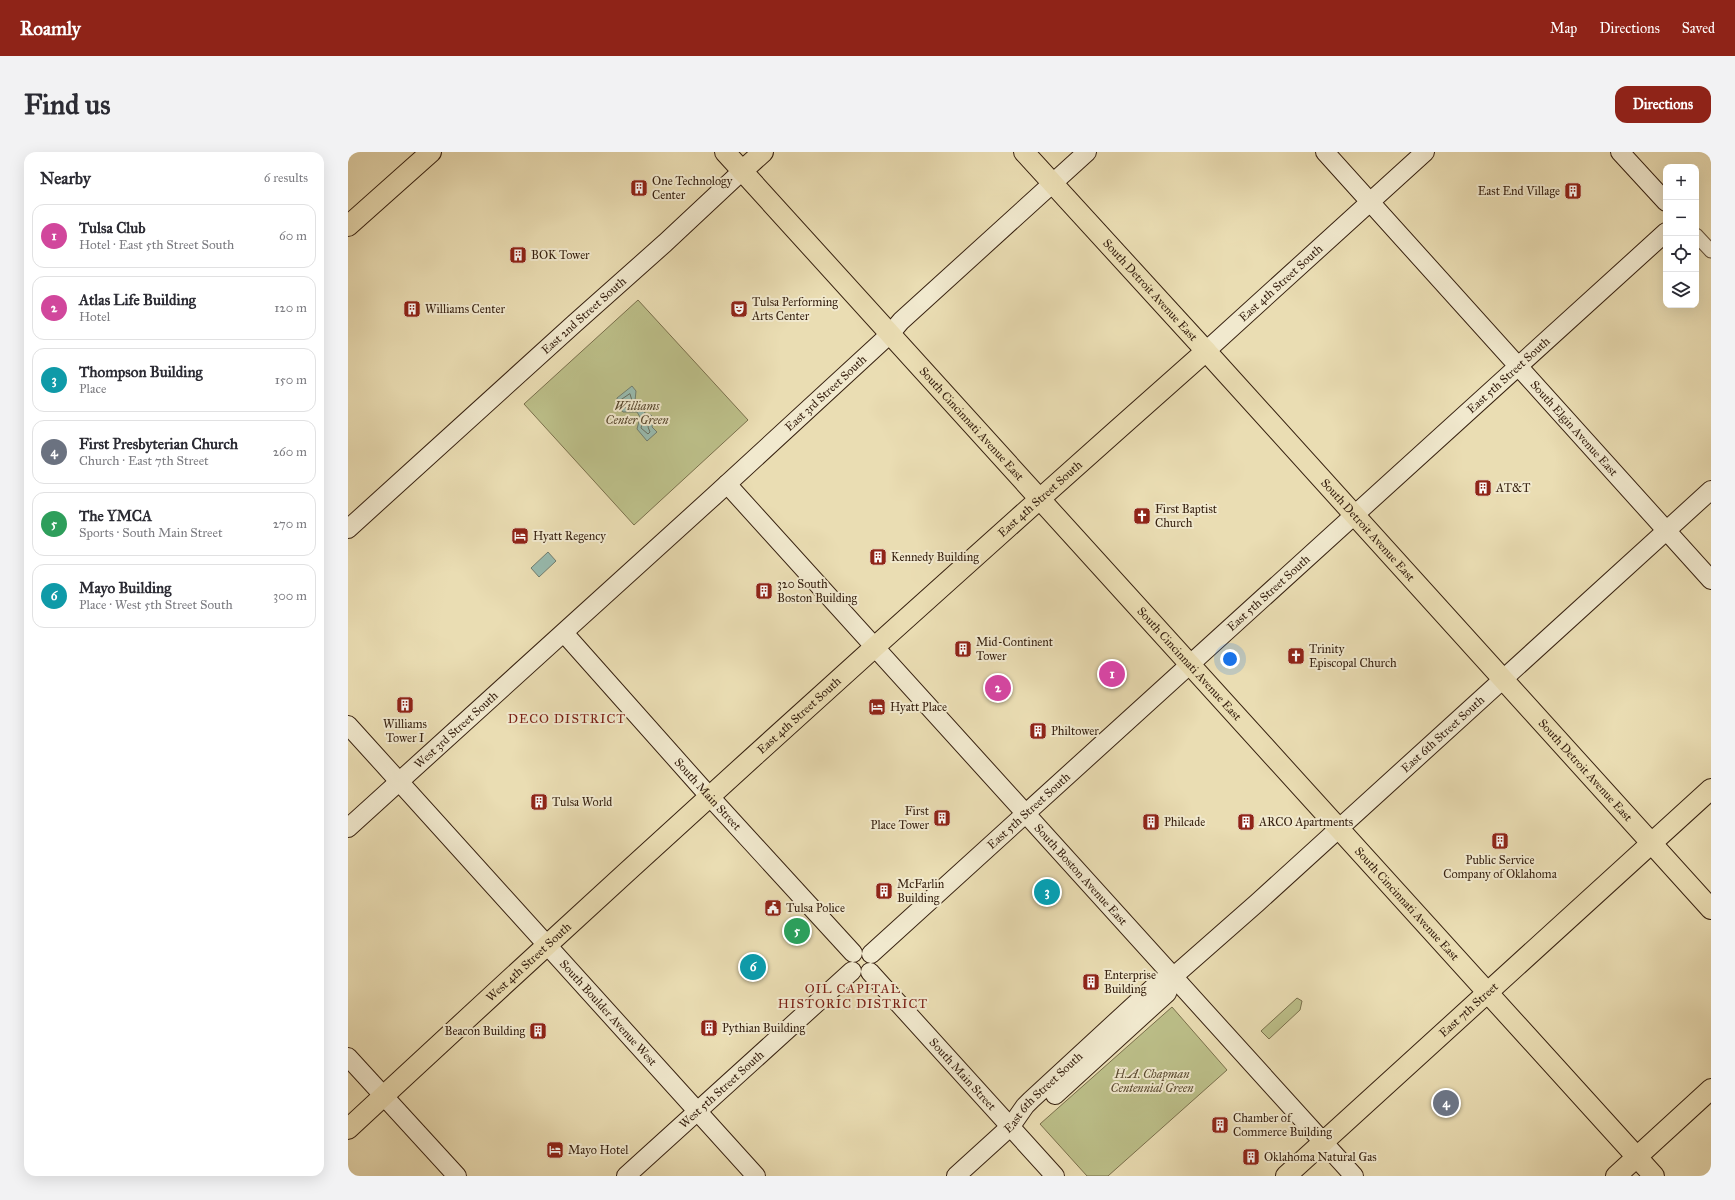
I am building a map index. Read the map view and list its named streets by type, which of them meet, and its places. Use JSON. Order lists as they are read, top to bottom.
{
  "streets": {
    "main road": [
      "East 4th Street South",
      "South Detroit Avenue East",
      "East 2nd Street South",
      "South Cincinnati Avenue East",
      "West 4th Street South",
      "East 7th Street"
    ],
    "street": [
      "East 5th Street South",
      "East 3rd Street South",
      "South Elgin Avenue East",
      "West 3rd Street South",
      "East 6th Street South",
      "South Main Street",
      "South Boston Avenue East",
      "South Boulder Avenue West",
      "West 5th Street South"
    ]
  },
  "crossings": [
    ["East 4th Street South", "South Detroit Avenue East"],
    ["East 4th Street South", "South Cincinnati Avenue East"],
    ["East 4th Street South", "South Elgin Avenue East"],
    ["East 4th Street South", "South Main Street"],
    ["East 4th Street South", "South Boston Avenue East"],
    ["East 4th Street South", "West 4th Street South"],
    ["South Detroit Avenue East", "East 5th Street South"],
    ["South Detroit Avenue East", "East 3rd Street South"],
    ["South Detroit Avenue East", "East 6th Street South"],
    ["South Detroit Avenue East", "East 7th Street"],
    ["East 2nd Street South", "South Cincinnati Avenue East"],
    ["East 5th Street South", "South Cincinnati Avenue East"],
    ["East 5th Street South", "South Elgin Avenue East"],
    ["East 5th Street South", "South Main Street"],
    ["East 5th Street South", "South Boston Avenue East"],
    ["East 5th Street South", "West 5th Street South"],
    ["East 3rd Street South", "South Cincinnati Avenue East"],
    ["East 3rd Street South", "West 3rd Street South"],
    ["East 3rd Street South", "South Main Street"],
    ["East 3rd Street South", "South Boston Avenue East"],
    ["South Cincinnati Avenue East", "East 6th Street South"],
    ["South Cincinnati Avenue East", "East 7th Street"],
    ["South Elgin Avenue East", "East 6th Street South"],
    ["West 3rd Street South", "South Main Street"],
    ["West 3rd Street South", "South Boulder Avenue West"],
    ["East 6th Street South", "South Main Street"],
    ["East 6th Street South", "South Boston Avenue East"],
    ["South Main Street", "West 4th Street South"],
    ["South Main Street", "West 5th Street South"],
    ["South Boston Avenue East", "East 7th Street"],
    ["West 4th Street South", "South Boulder Avenue West"],
    ["South Boulder Avenue West", "West 5th Street South"]
  ],
  "districts": ["DECO DISTRICT", "OIL CAPITAL HISTORIC DISTRICT"],
  "parks": ["Williams Center Green", "H.A. Chapman Centennial Green"],
  "places": {
    "building": [
      "One Technology Center",
      "East End Village",
      "BOK Tower",
      "Williams Center",
      "AT&T",
      "Kennedy Building",
      "320 South Boston Building",
      "Mid-Continent Tower",
      "Williams Tower I",
      "Philtower",
      "Tulsa World",
      "First Place Tower",
      "Philcade",
      "ARCO Apartments",
      "Public Service Company of Oklahoma",
      "McFarlin Building",
      "Enterprise Building",
      "Pythian Building",
      "Beacon Building",
      "Chamber of Commerce Building",
      "Oklahoma Natural Gas"
    ],
    "theatre": ["Tulsa Performing Arts Center"],
    "church": ["First Baptist Church", "Trinity Episcopal Church"],
    "hotel": ["Hyatt Regency", "Hyatt Place", "Mayo Hotel"],
    "public building": ["Tulsa Police"]
  },
  "page": {
    "header": "Roamly",
    "nav": ["Map", "Directions", "Saved"],
    "buttons": "Directions",
    "title": "Find us",
    "heading": ["Nearby", "6 results"],
    "map_buttons": ["+", "−"],
    "list": [
      {
        "mark": "1",
        "name": "Tulsa Club",
        "note": "Hotel · East 5th Street South",
        "value": "60 m"
      },
      {
        "mark": "2",
        "name": "Atlas Life Building",
        "note": "Hotel",
        "value": "120 m"
      },
      {
        "mark": "3",
        "name": "Thompson Building",
        "note": "Place",
        "value": "150 m"
      },
      {
        "mark": "4",
        "name": "First Presbyterian Church",
        "note": "Church · East 7th Street",
        "value": "260 m"
      },
      {
        "mark": "5",
        "name": "The YMCA",
        "note": "Sports · South Main Street",
        "value": "270 m"
      },
      {
        "mark": "6",
        "name": "Mayo Building",
        "note": "Place · West 5th Street South",
        "value": "300 m"
      }
    ],
    "pins": [
      "1",
      "2",
      "3",
      "5",
      "6",
      "4"
    ]
  }
}
